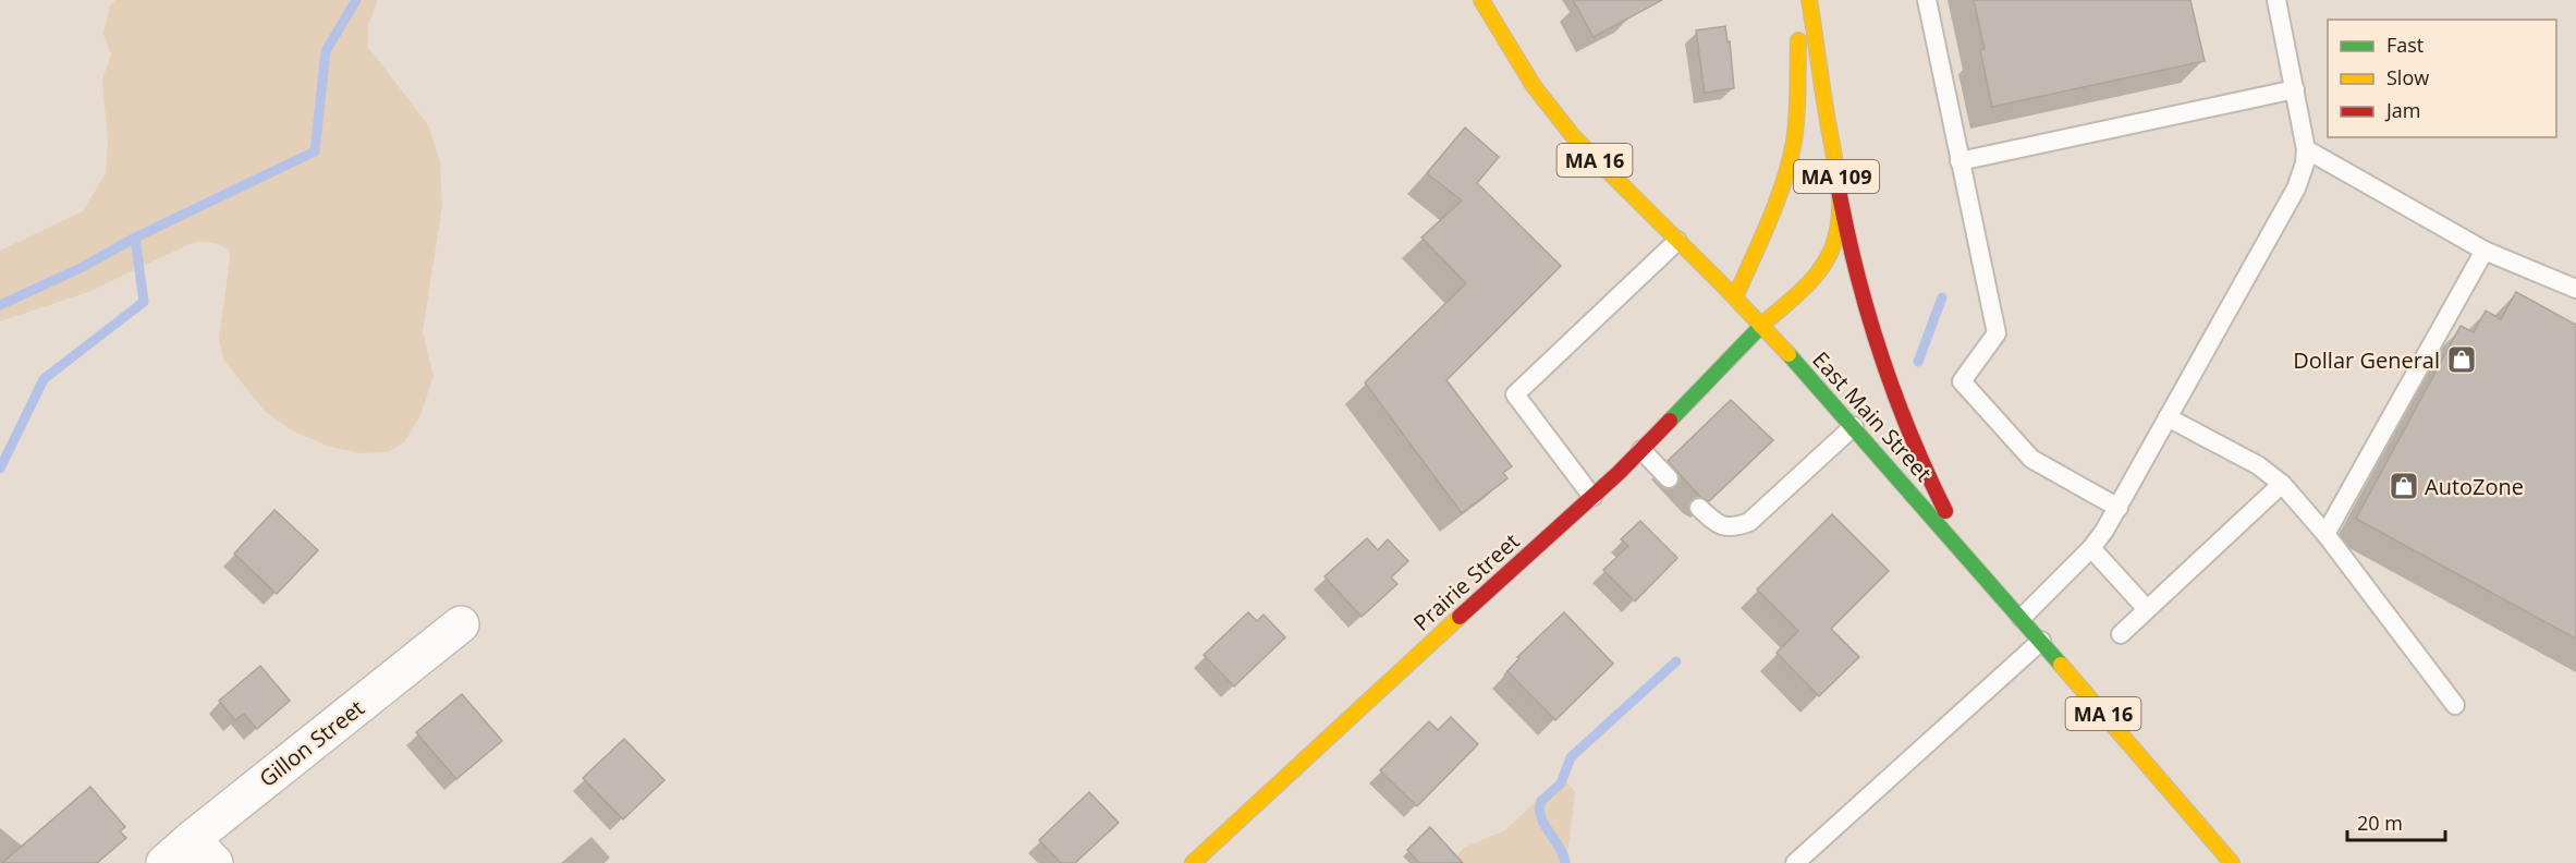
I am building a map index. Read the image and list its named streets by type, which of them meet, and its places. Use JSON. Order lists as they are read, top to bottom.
{
  "streets": {
    "main road": [
      "MA 16",
      "MA 109",
      "East Main Street",
      "Prairie Street"
    ],
    "street": ["Gillon Street"]
  },
  "crossings": [
    ["MA 109", "East Main Street"],
    ["MA 109", "Prairie Street"],
    ["East Main Street", "Prairie Street"]
  ],
  "places": {
    "shop": ["Dollar General", "AutoZone"]
  },
  "legend": ["Fast", "Slow", "Jam"],
  "scale_bar": "20 m"
}
